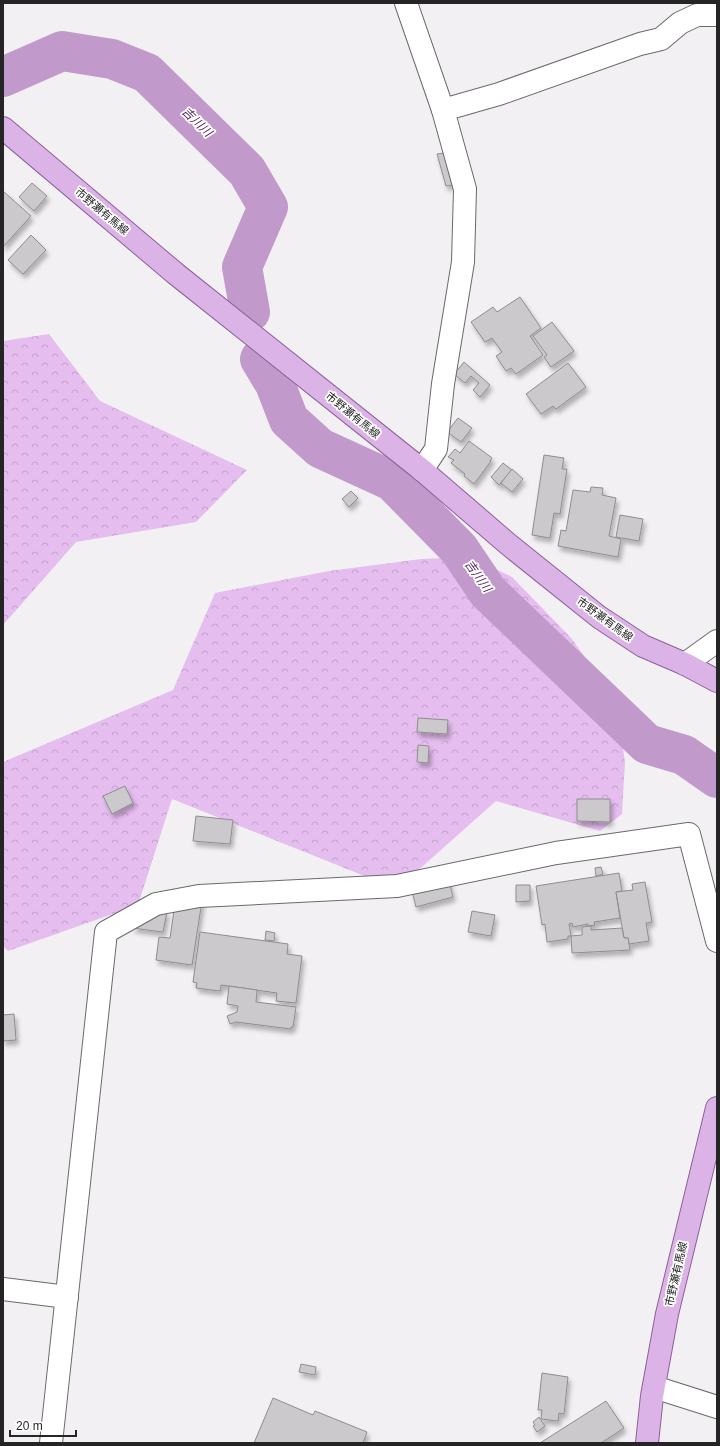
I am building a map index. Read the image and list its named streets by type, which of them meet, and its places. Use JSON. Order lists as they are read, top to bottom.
{
  "streets": {
    "main road": ["市野瀬有馬線"]
  },
  "water": ["吉川川"],
  "scale_bar": "20 m"
}
